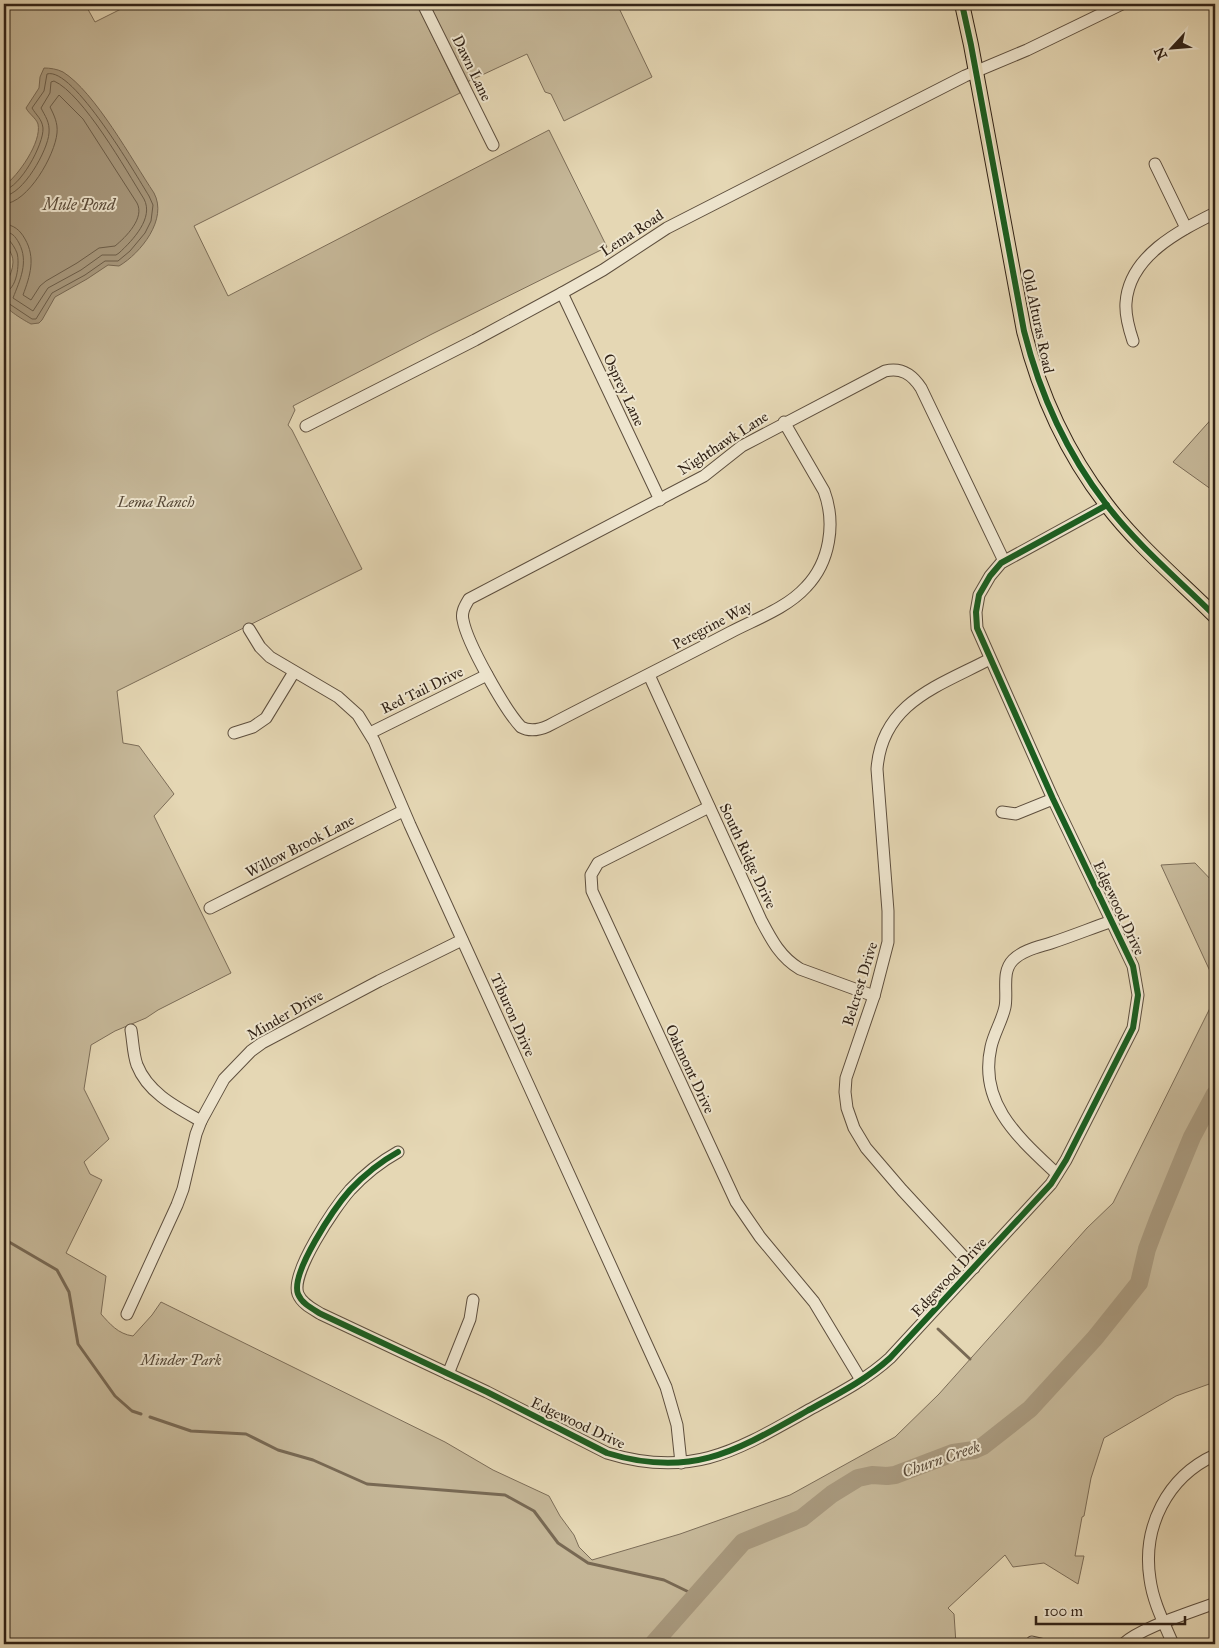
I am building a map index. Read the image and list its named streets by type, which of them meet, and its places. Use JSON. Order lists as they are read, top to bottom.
{
  "streets": {
    "main road": ["Old Alturas Road"],
    "street": [
      "Dawn Lane",
      "Lema Road",
      "Osprey Lane",
      "Nighthawk Lane",
      "Peregrine Way",
      "Red Tail Drive",
      "Willow Brook Lane",
      "South Ridge Drive",
      "Edgewood Drive",
      "Belcrest Drive",
      "Minder Drive",
      "Tiburon Drive",
      "Oakmont Drive"
    ]
  },
  "crossings": [
    ["Lema Road", "Old Alturas Road"],
    ["Lema Road", "Osprey Lane"],
    ["Old Alturas Road", "Edgewood Drive"],
    ["Osprey Lane", "Nighthawk Lane"],
    ["Nighthawk Lane", "Peregrine Way"],
    ["Nighthawk Lane", "Red Tail Drive"],
    ["Nighthawk Lane", "Edgewood Drive"],
    ["Peregrine Way", "Red Tail Drive"],
    ["Peregrine Way", "South Ridge Drive"],
    ["Red Tail Drive", "Tiburon Drive"],
    ["Willow Brook Lane", "Tiburon Drive"],
    ["South Ridge Drive", "Belcrest Drive"],
    ["South Ridge Drive", "Oakmont Drive"],
    ["Edgewood Drive", "Belcrest Drive"],
    ["Edgewood Drive", "Tiburon Drive"],
    ["Edgewood Drive", "Oakmont Drive"],
    ["Minder Drive", "Tiburon Drive"]
  ],
  "water": ["Mule Pond", "Churn Creek"],
  "parks": ["Lema Ranch", "Minder Park"],
  "scale_bar": "100 m",
  "north": "bottom left"
}
